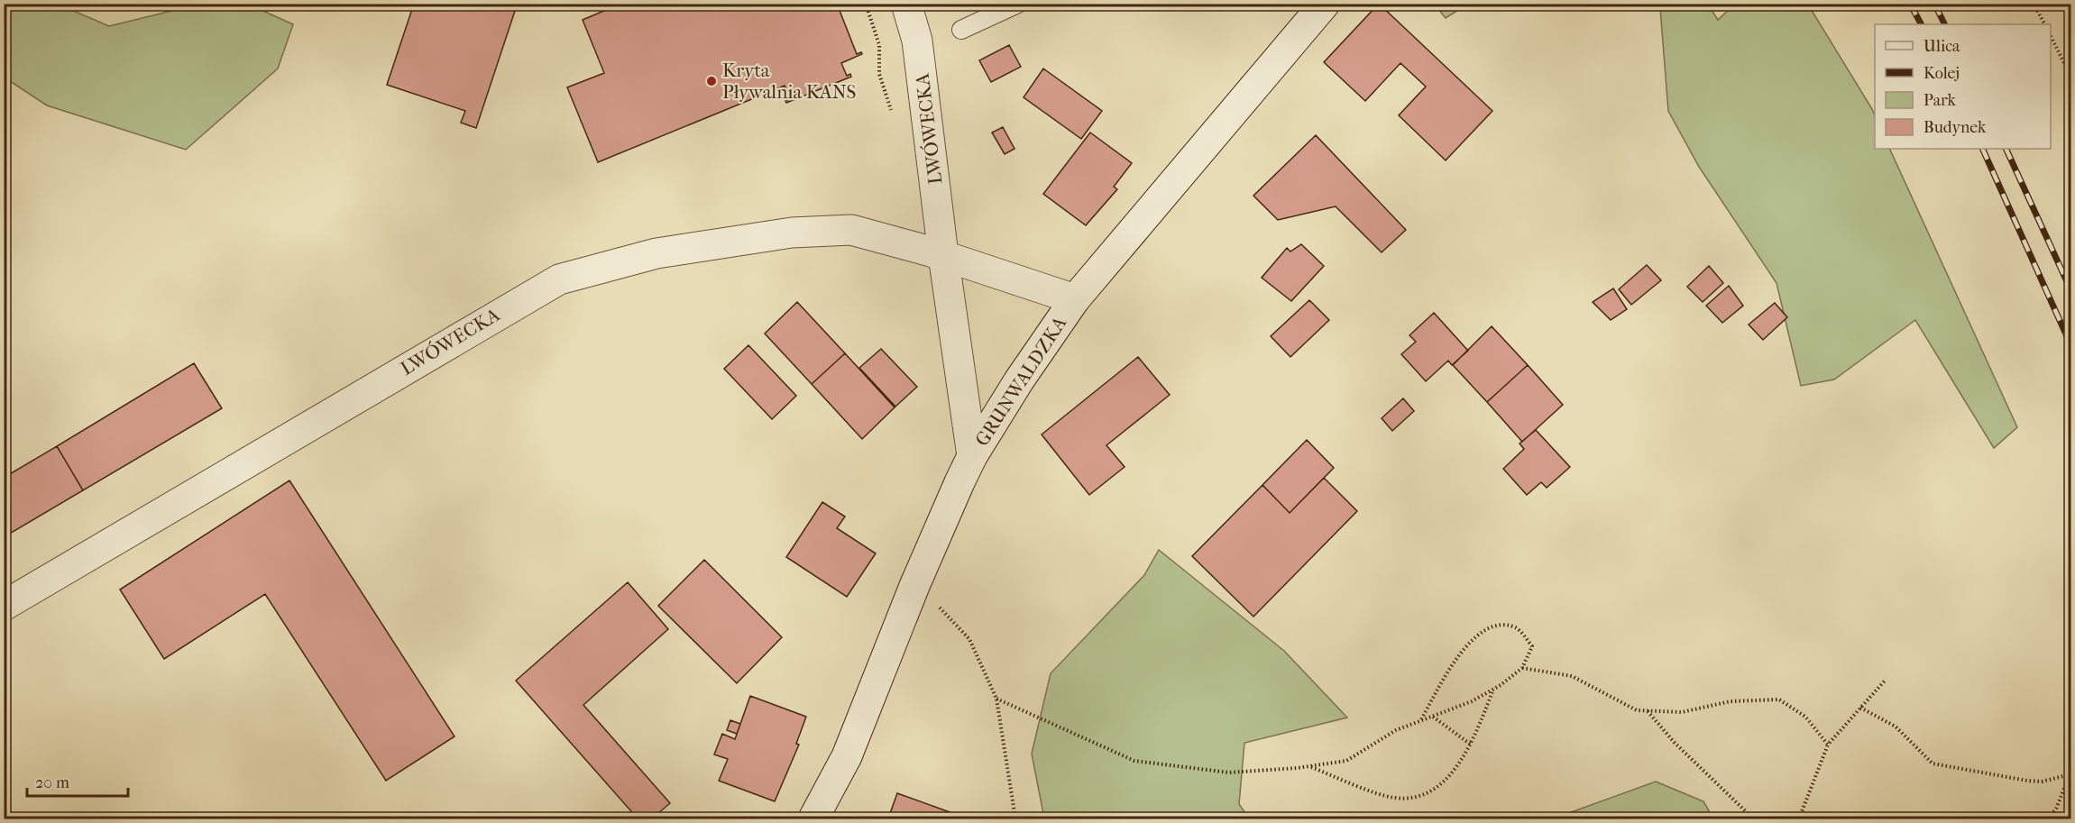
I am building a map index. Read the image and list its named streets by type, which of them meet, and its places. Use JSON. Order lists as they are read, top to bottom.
{
  "streets": {
    "street": ["LWÓWECKA", "GRUNWALDZKA"]
  },
  "crossings": [
    ["LWÓWECKA", "GRUNWALDZKA"]
  ],
  "places": ["Kryta Pływalnia KANS"],
  "legend": [
    "Ulica",
    "Kolej",
    "Park",
    "Budynek"
  ],
  "scale_bar": "20 m"
}
